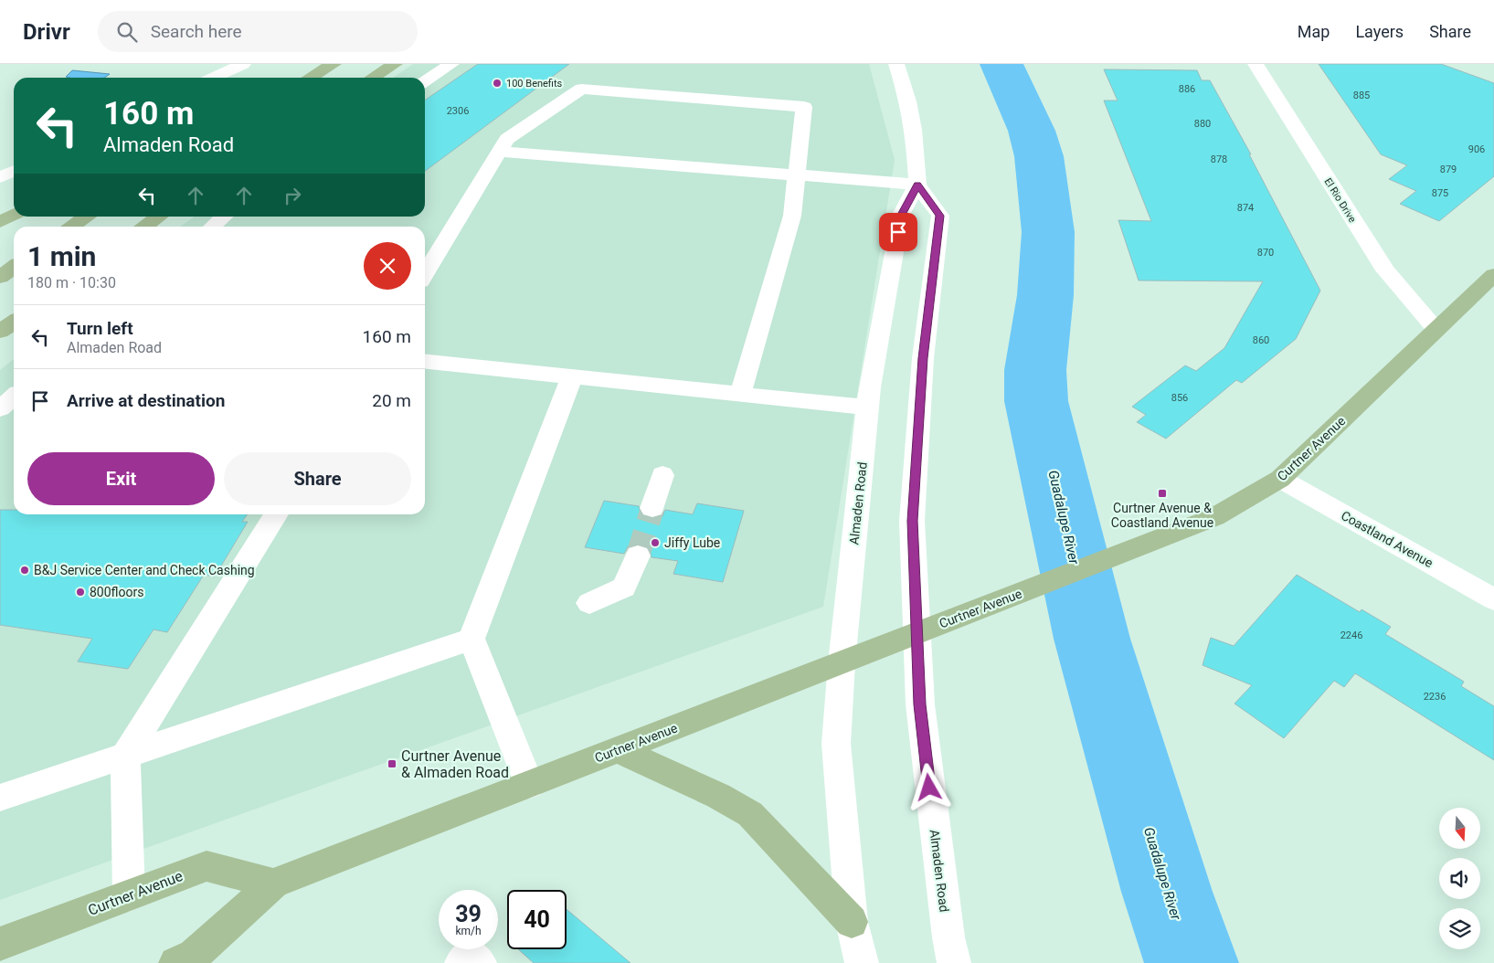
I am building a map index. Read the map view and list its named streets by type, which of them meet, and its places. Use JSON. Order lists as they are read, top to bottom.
{
  "streets": {
    "main road": ["Curtner Avenue"],
    "street": ["El Rio Drive", "Almaden Road", "Coastland Avenue"]
  },
  "crossings": [
    ["El Rio Drive", "Curtner Avenue"],
    ["Curtner Avenue", "Almaden Road"],
    ["Curtner Avenue", "Coastland Avenue"]
  ],
  "water": ["Guadalupe River"],
  "places": {
    "other": [
      "100 Benefits",
      "Jiffy Lube",
      "B&J Service Center and Check Cashing",
      "800floors"
    ],
    "transit": ["Curtner Avenue & Coastland Avenue", "Curtner Avenue & Almaden Road"]
  },
  "house_numbers": [
    "886",
    "885",
    "2306",
    "880",
    "906",
    "878",
    "879",
    "875",
    "874",
    "870",
    "860",
    "856",
    "2246",
    "2236"
  ],
  "north": "bottom",
  "page": {
    "header": "Drivr",
    "search": "Search here",
    "nav": ["Map", "Layers", "Share"],
    "turn": ["160 m", "Almaden Road"],
    "heading": ["1 min", "180 m · 10:30"],
    "list": [
      {
        "name": "Turn left",
        "note": "Almaden Road",
        "value": "160 m"
      },
      {
        "name": "Arrive at destination",
        "value": "20 m"
      }
    ],
    "buttons": ["Exit", "Share"],
    "speed": "39 km/h",
    "limit": "40"
  }
}
